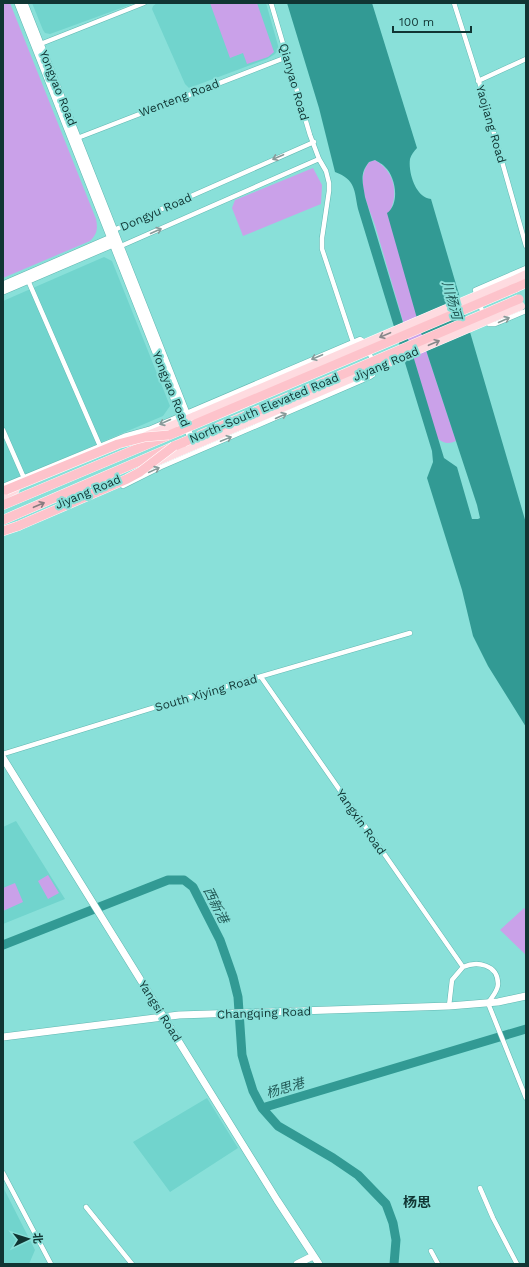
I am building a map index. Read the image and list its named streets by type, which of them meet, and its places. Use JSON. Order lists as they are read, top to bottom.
{
  "streets": {
    "highway": ["North-South Elevated Road"],
    "main road": ["Jiyang Road"],
    "street": [
      "Qianyao Road",
      "Yongyao Road",
      "Wenteng Road",
      "Yaojiang Road",
      "Dongyu Road",
      "South Xiying Road",
      "Yangxin Road",
      "Yangsi Road",
      "Changqing Road"
    ]
  },
  "crossings": [
    ["Qianyao Road", "Wenteng Road"],
    ["Qianyao Road", "Dongyu Road"],
    ["Yongyao Road", "Wenteng Road"],
    ["Yongyao Road", "Dongyu Road"],
    ["Yongyao Road", "Jiyang Road"],
    ["South Xiying Road", "Yangxin Road"],
    ["Yangxin Road", "Changqing Road"],
    ["Yangsi Road", "Changqing Road"]
  ],
  "districts": ["杨思"],
  "water": ["川杨河", "西新港", "杨思港"],
  "scale_bar": "100 m",
  "north": "right"
}
